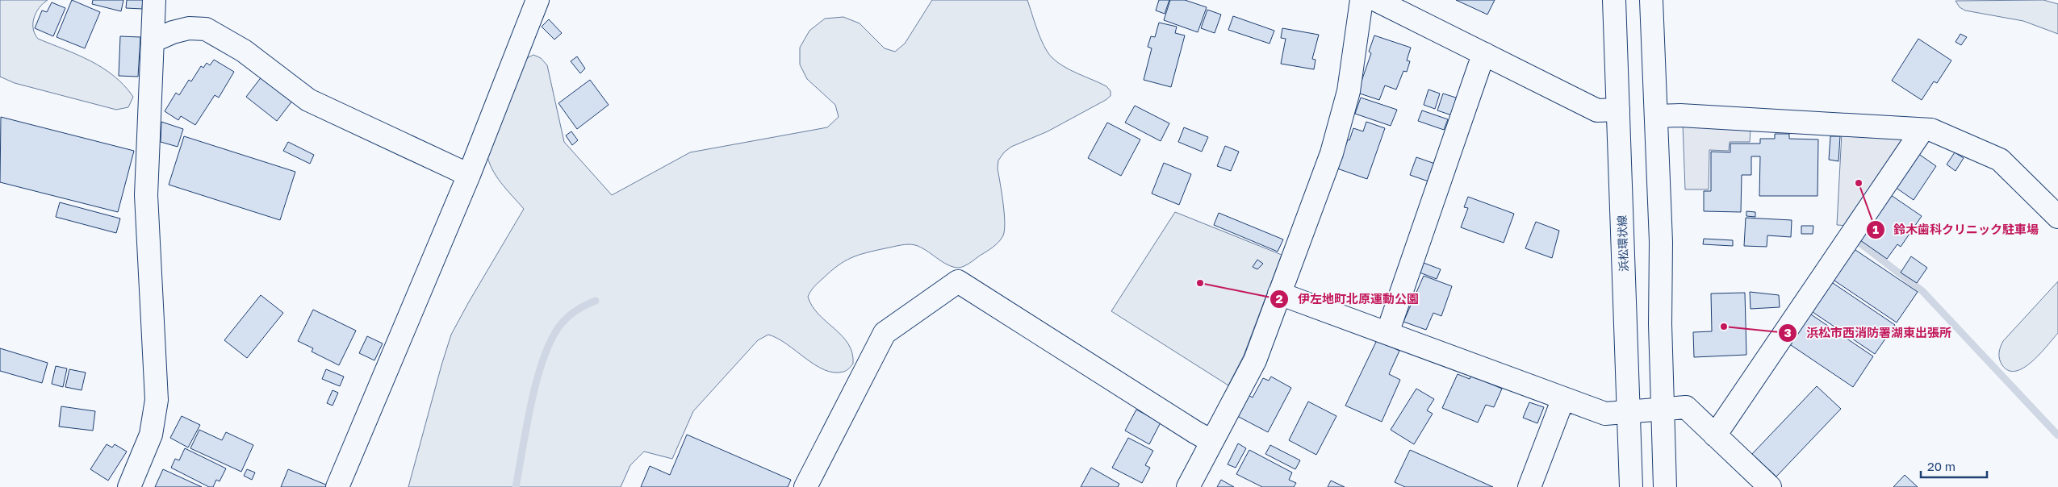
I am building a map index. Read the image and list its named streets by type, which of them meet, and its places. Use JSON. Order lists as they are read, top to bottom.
{
  "streets": {
    "street": ["浜松環状線"]
  },
  "places": ["鈴木歯科クリニック駐車場", "伊左地町北原運動公園", "浜松市西消防署湖東出張所"],
  "scale_bar": "20 m"
}
